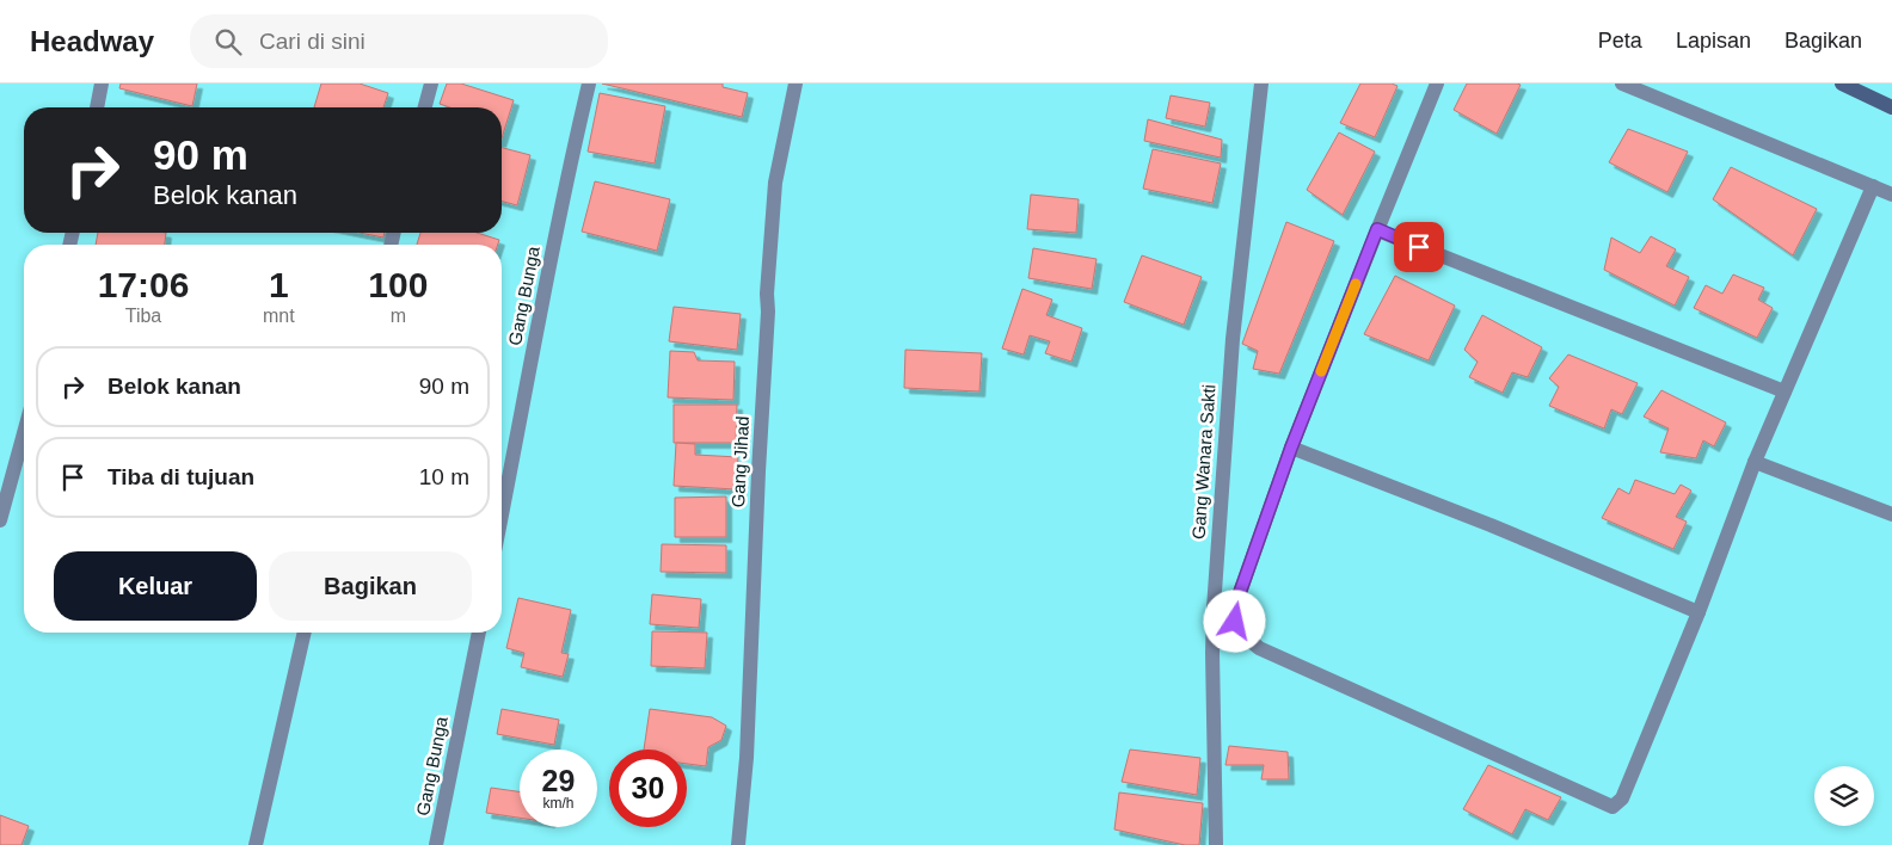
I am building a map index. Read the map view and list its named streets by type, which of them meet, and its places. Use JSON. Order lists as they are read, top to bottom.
{
  "streets": {
    "street": ["Gang Bunga", "Gang Jihad", "Gang Wanara Sakti"]
  },
  "page": {
    "header": "Headway",
    "search": "Cari di sini",
    "nav": ["Peta", "Lapisan", "Bagikan"],
    "turn": ["90 m", "Belok kanan"],
    "eta": [
      "17:06",
      "Tiba",
      "1",
      "mnt",
      "100",
      "m"
    ],
    "list": [
      {
        "name": "Belok kanan",
        "value": "90 m"
      },
      {
        "name": "Tiba di tujuan",
        "value": "10 m"
      }
    ],
    "buttons": ["Keluar", "Bagikan"],
    "speed": "29 km/h",
    "limit": "30"
  }
}
